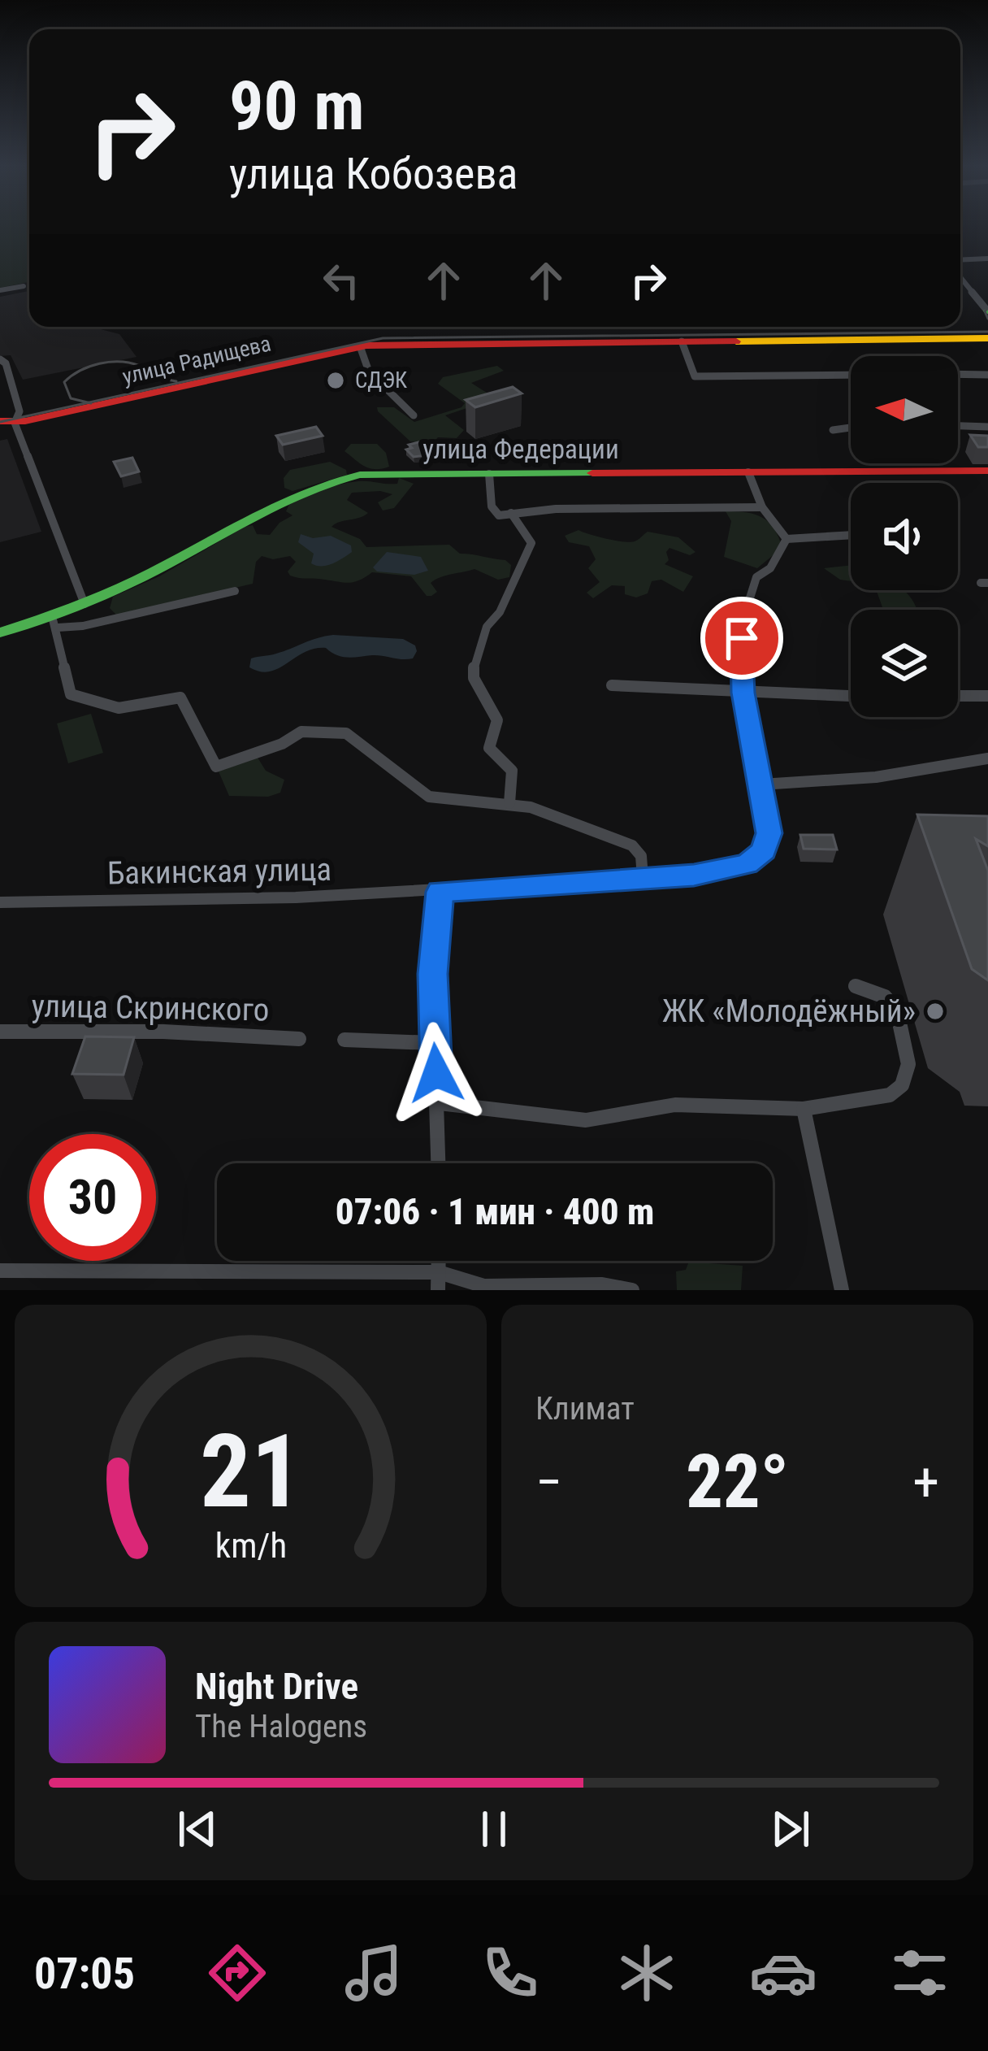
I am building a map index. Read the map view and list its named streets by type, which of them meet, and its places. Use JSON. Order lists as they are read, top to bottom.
{
  "streets": {
    "street": [
      "улица Радищева",
      "улица Федерации",
      "Бакинская улица",
      "улица Скринского"
    ]
  },
  "places": ["СДЭК", "ЖК «Молодёжный»"],
  "north": "left",
  "page": {
    "turn": ["90 m", "улица Кобозева"],
    "limit": "30",
    "trip": "07:06 · 1 мин · 400 m",
    "tile": "Климат",
    "heat": ["−", "22°", "+"],
    "song": ["Night Drive", "The Halogens"],
    "tabs": "07:05",
    "gauge": ["21", "km/h"]
  }
}
